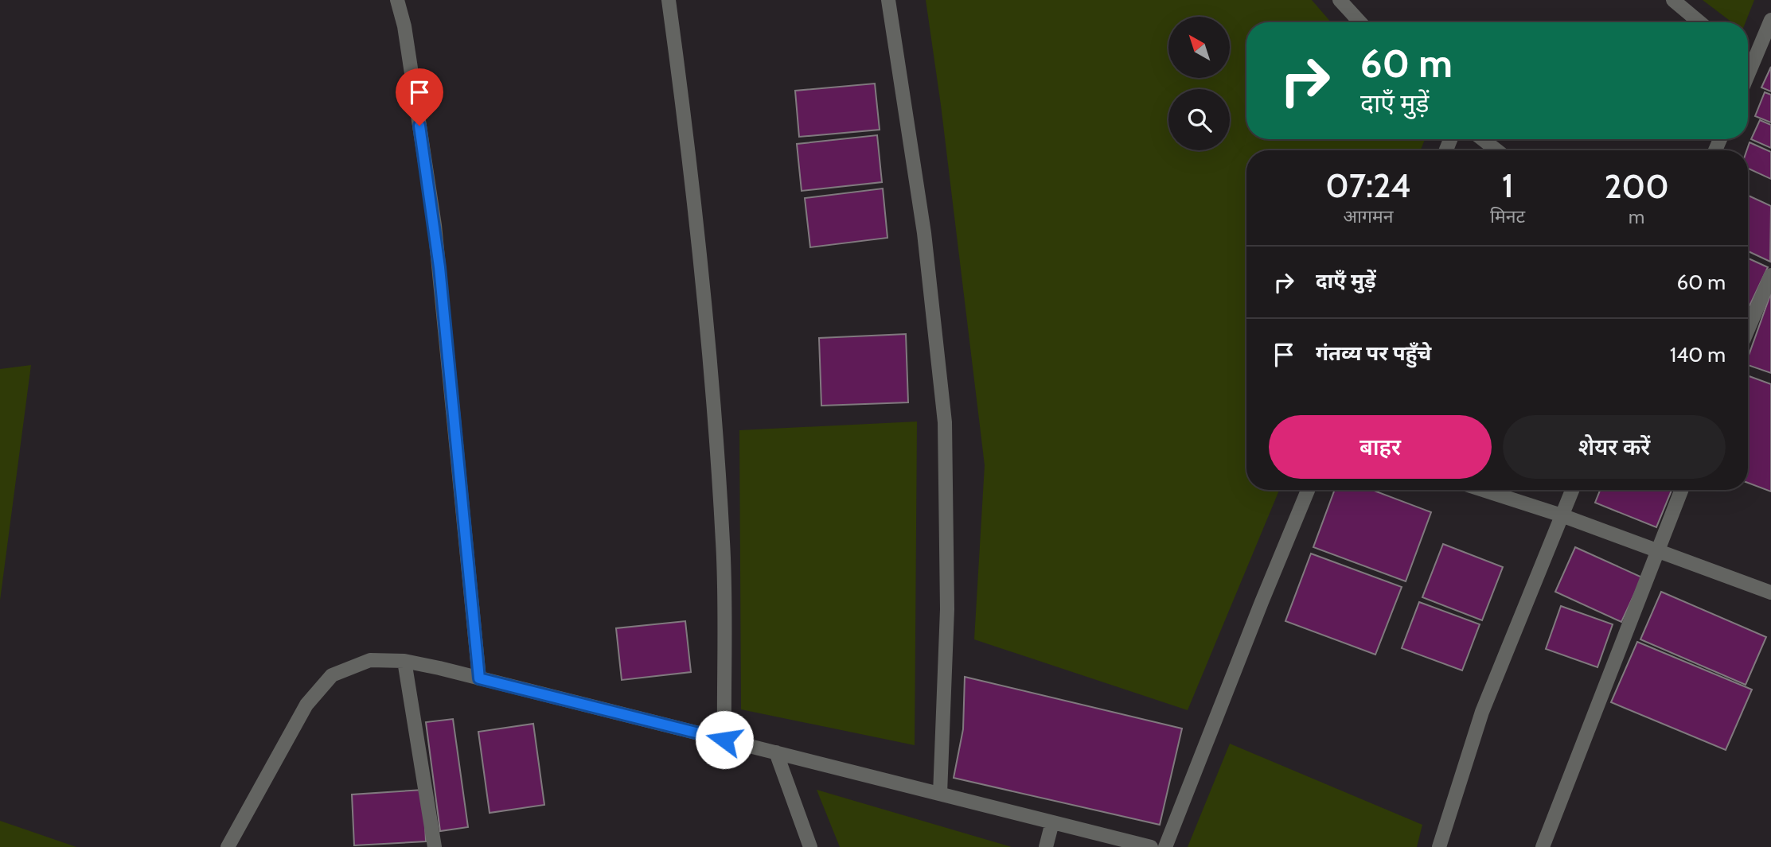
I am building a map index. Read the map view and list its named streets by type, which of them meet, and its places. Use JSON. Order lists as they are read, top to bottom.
{
  "north": "top left",
  "page": {
    "turn": ["60 m", "दाएँ मुड़ें"],
    "eta": [
      "07:24",
      "आगमन",
      "1",
      "मिनट",
      "200",
      "m"
    ],
    "list": [
      {
        "name": "दाएँ मुड़ें",
        "value": "60 m"
      },
      {
        "name": "गंतव्य पर पहुँचे",
        "value": "140 m"
      }
    ],
    "buttons": ["बाहर", "शेयर करें"]
  }
}
